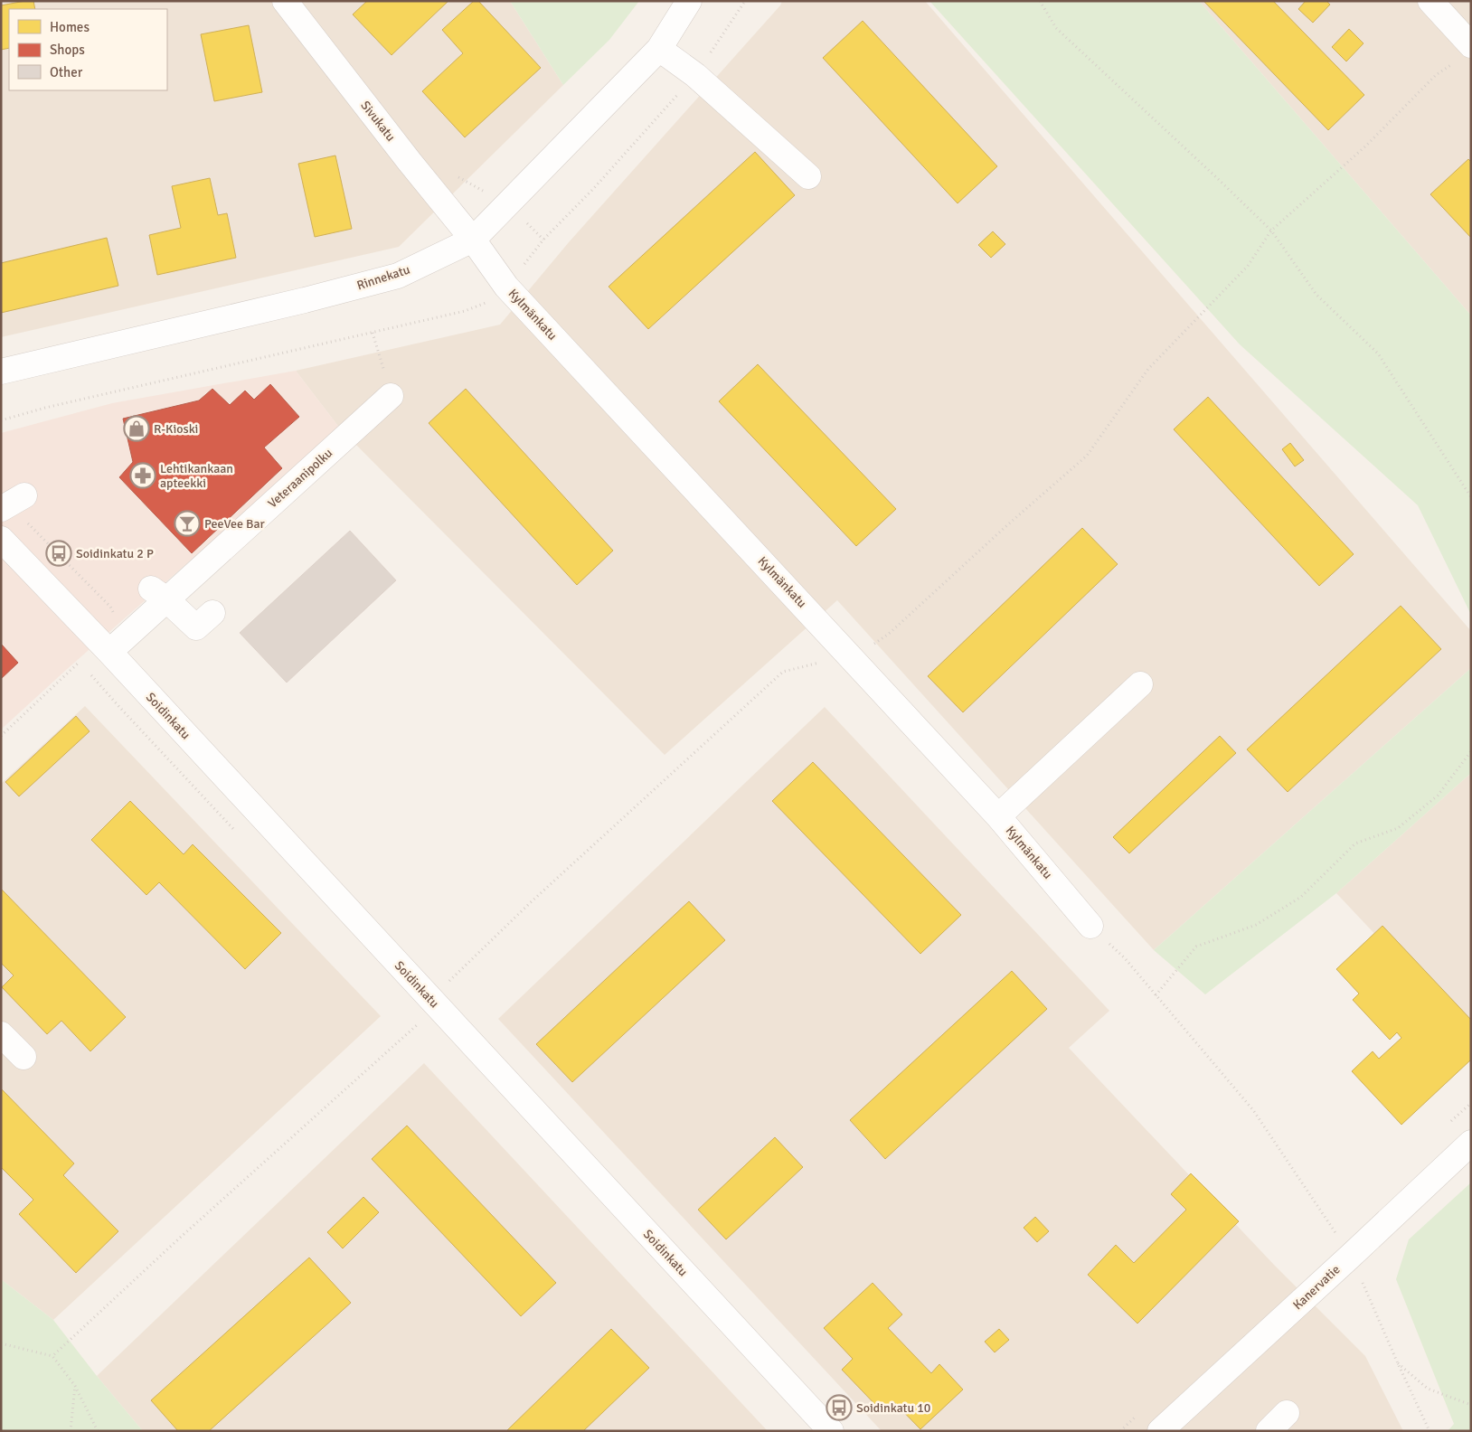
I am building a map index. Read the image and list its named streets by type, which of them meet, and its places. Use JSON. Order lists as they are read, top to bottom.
{
  "streets": {
    "street": [
      "Sivukatu",
      "Rinnekatu",
      "Kylmänkatu",
      "Veteraanipolku",
      "Soidinkatu",
      "Kanervatie"
    ]
  },
  "crossings": [
    ["Sivukatu", "Rinnekatu"],
    ["Sivukatu", "Kylmänkatu"],
    ["Rinnekatu", "Kylmänkatu"],
    ["Veteraanipolku", "Soidinkatu"]
  ],
  "places": {
    "shop": ["R-Kioski"],
    "pharmacy": ["Lehtikankaan apteekki"],
    "bar": ["PeeVee Bar"],
    "bus stop": ["Soidinkatu 2 P", "Soidinkatu 10"]
  },
  "legend": ["Homes", "Shops", "Other"]
}
